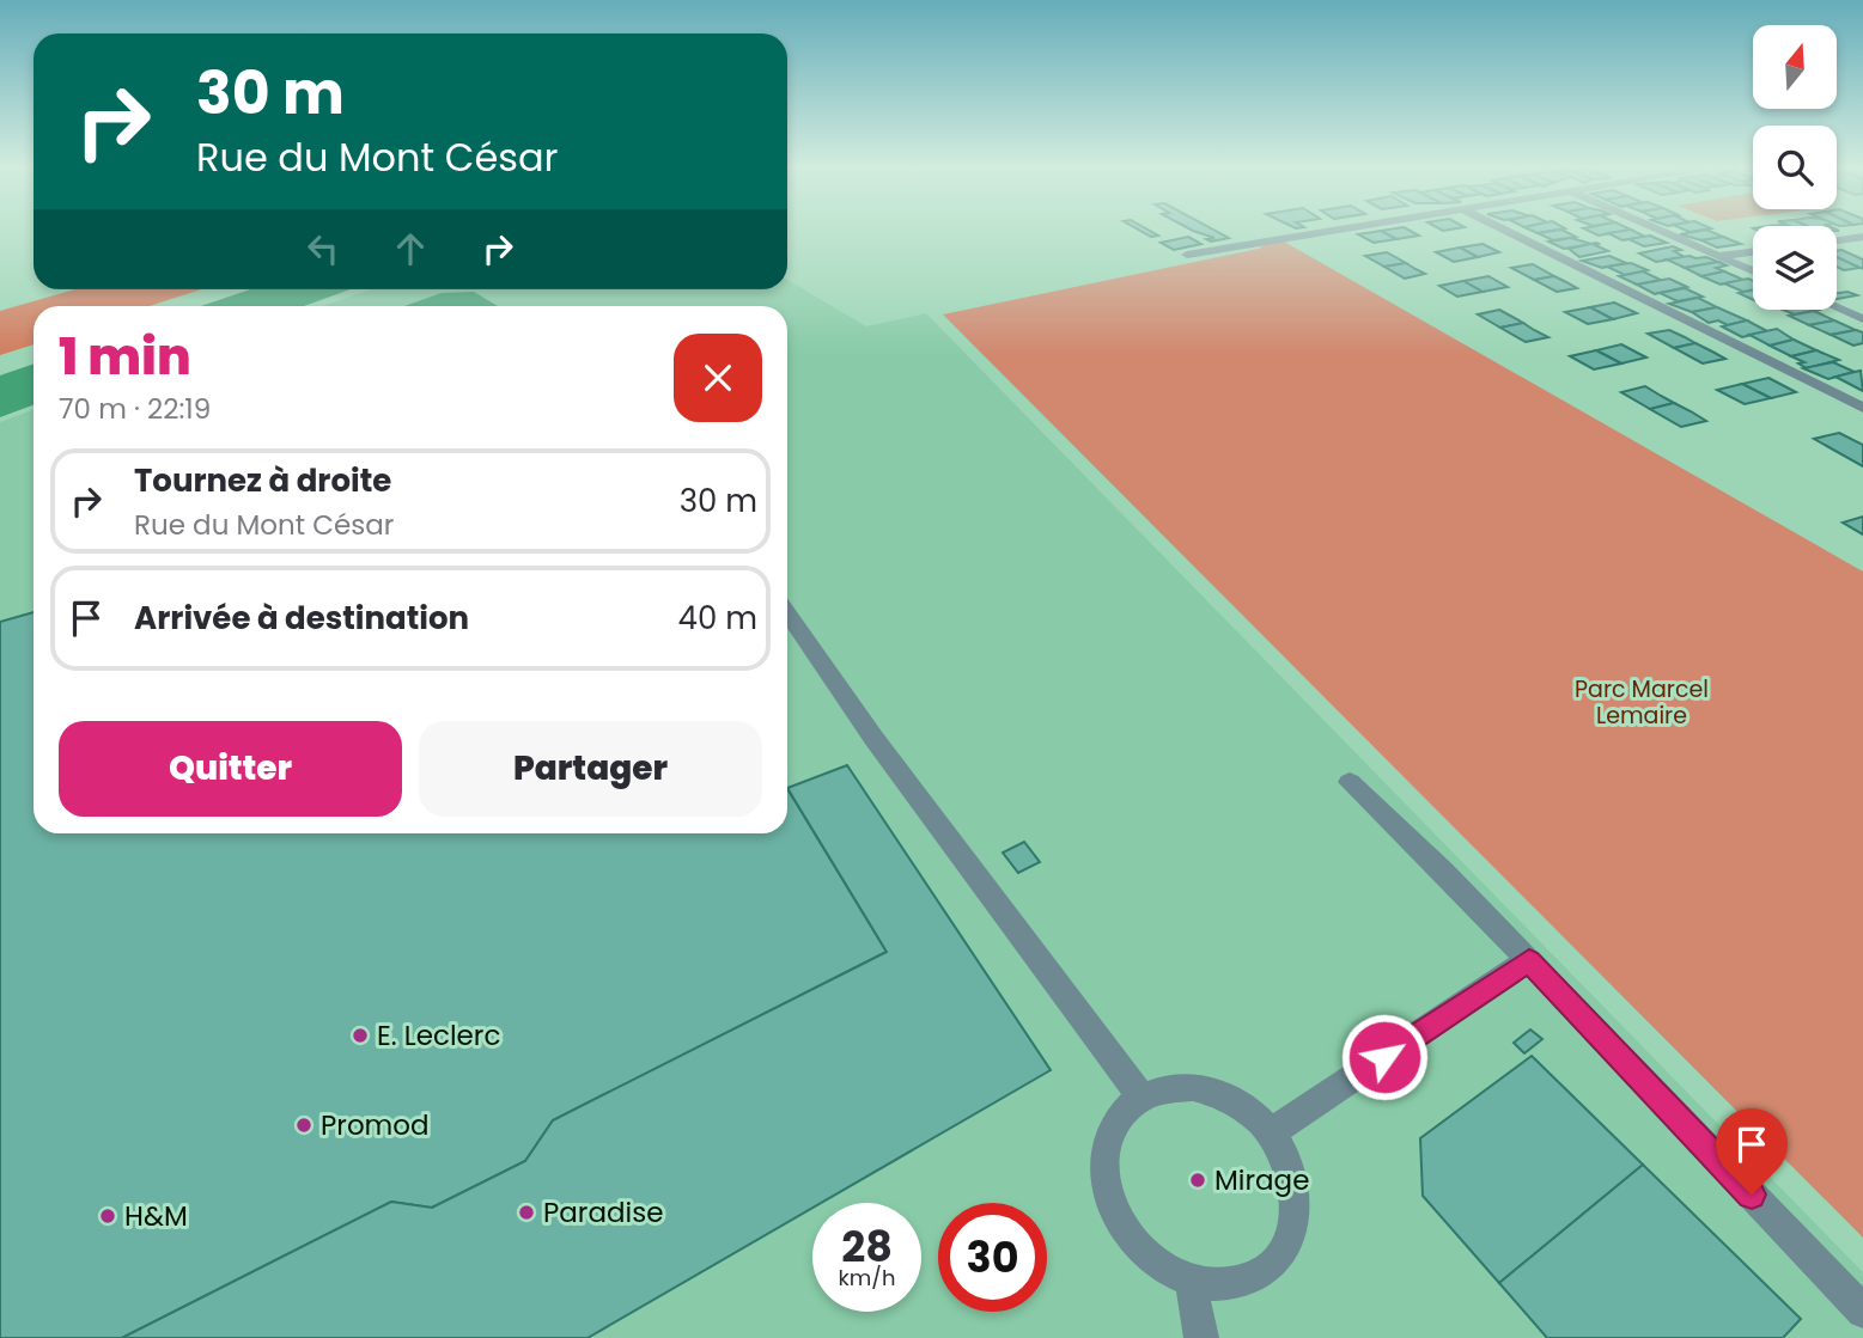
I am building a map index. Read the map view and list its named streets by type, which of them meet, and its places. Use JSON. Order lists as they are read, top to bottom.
{
  "parks": ["Parc Marcel Lemaire"],
  "places": [
    "E. Leclerc",
    "Promod",
    "Mirage",
    "Paradise",
    "H&M"
  ],
  "north": "top",
  "page": {
    "turn": ["30 m", "Rue du Mont César"],
    "heading": ["1 min", "70 m · 22:19"],
    "list": [
      {
        "name": "Tournez à droite",
        "note": "Rue du Mont César",
        "value": "30 m"
      },
      {
        "name": "Arrivée à destination",
        "value": "40 m"
      }
    ],
    "buttons": ["Quitter", "Partager"],
    "speed": "28 km/h",
    "limit": "30"
  }
}
